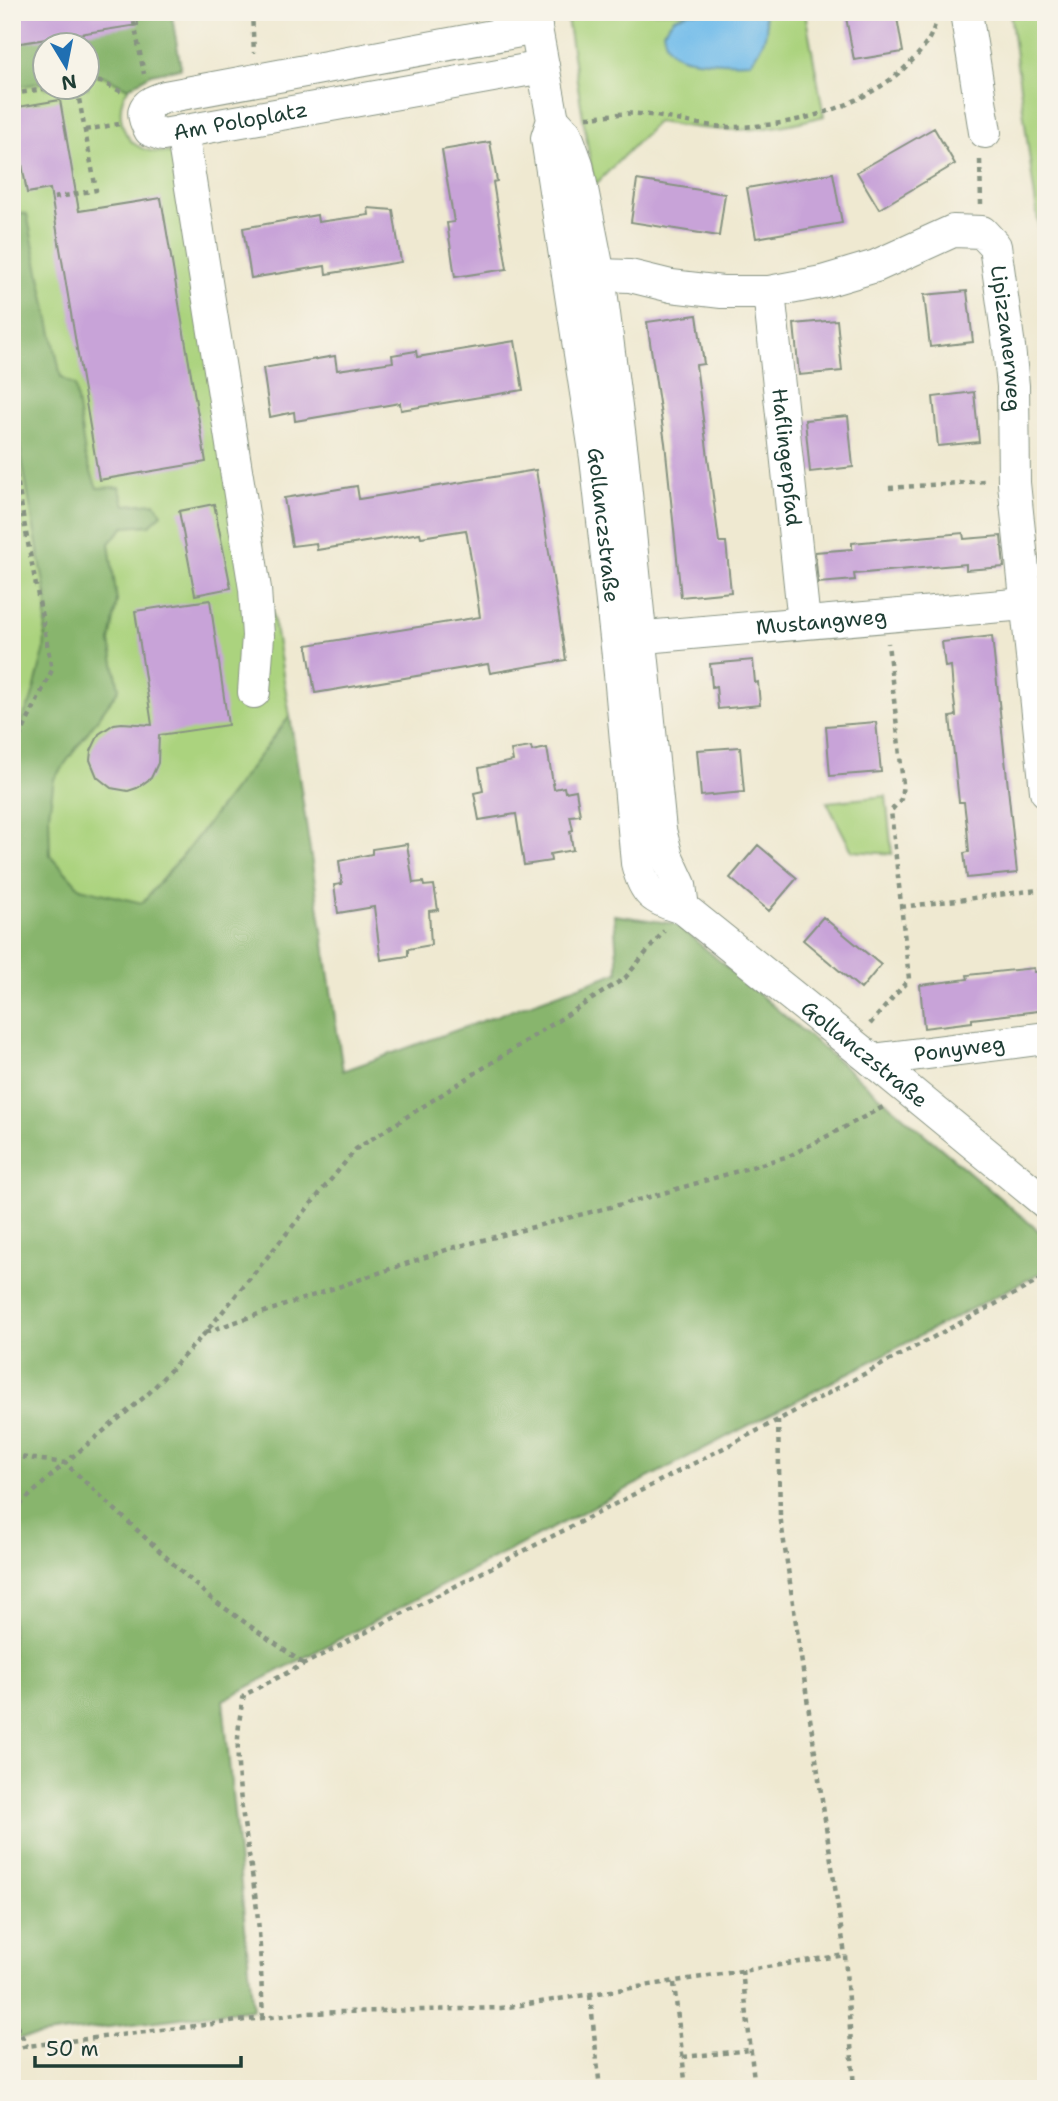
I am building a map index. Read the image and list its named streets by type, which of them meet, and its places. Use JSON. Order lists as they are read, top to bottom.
{
  "streets": {
    "street": [
      "Am Poloplatz",
      "Lipizzanerweg",
      "Haflingerpfad",
      "Gollanczstraße",
      "Mustangweg",
      "Ponyweg"
    ]
  },
  "crossings": [
    ["Am Poloplatz", "Gollanczstraße"],
    ["Lipizzanerweg", "Mustangweg"],
    ["Haflingerpfad", "Mustangweg"],
    ["Gollanczstraße", "Mustangweg"],
    ["Gollanczstraße", "Ponyweg"]
  ],
  "scale_bar": "50 m",
  "north": "bottom"
}
